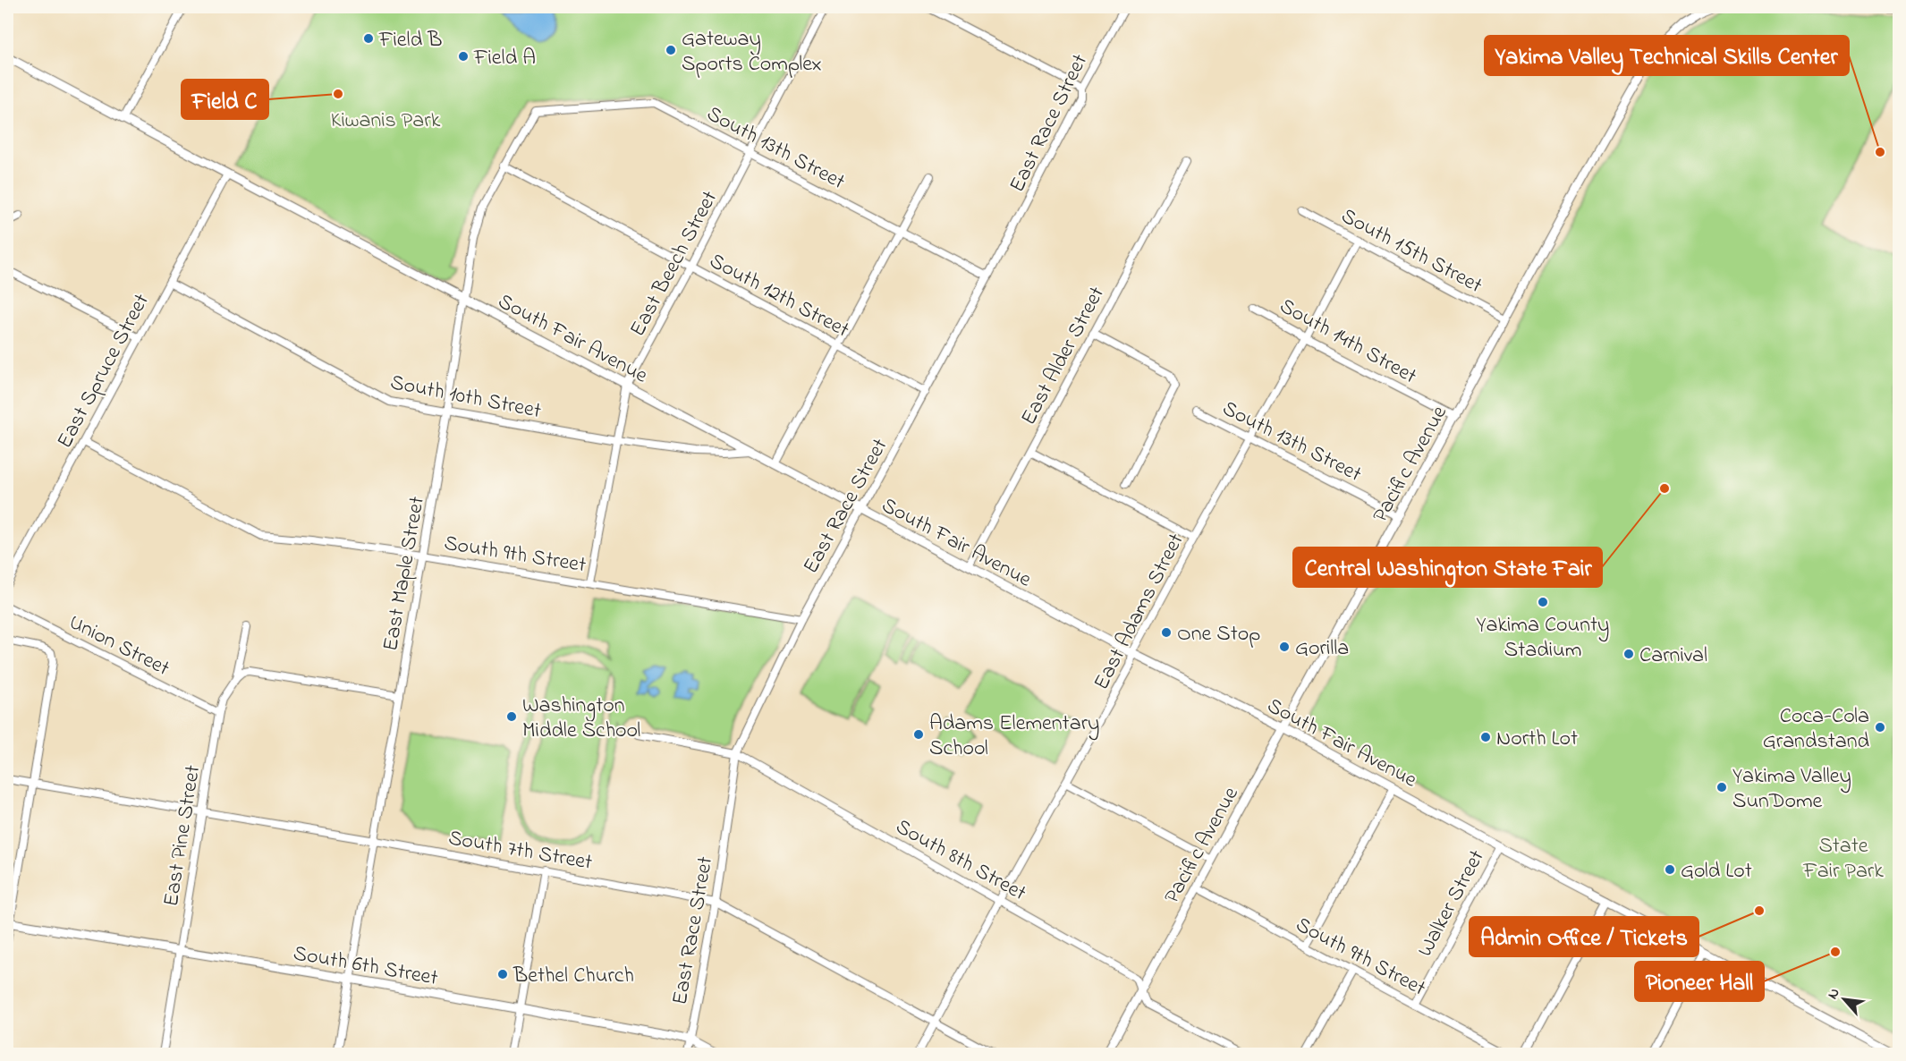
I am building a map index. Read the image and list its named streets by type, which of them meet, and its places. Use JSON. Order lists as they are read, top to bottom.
{
  "streets": {
    "street": [
      "East Race Street",
      "South 13th Street",
      "South 15th Street",
      "East Beech Street",
      "South 12th Street",
      "South Fair Avenue",
      "South 14th Street",
      "East Alder Street",
      "East Spruce Street",
      "South 10th Street",
      "Pacific Avenue",
      "South 9th Street",
      "East Maple Street",
      "East Adams Street",
      "Union Street",
      "East Pine Street",
      "South 7th Street",
      "South 8th Street",
      "Walker Street",
      "South 6th Street"
    ]
  },
  "crossings": [
    ["East Race Street", "South 13th Street"],
    ["East Race Street", "South 12th Street"],
    ["East Race Street", "South Fair Avenue"],
    ["East Race Street", "South 9th Street"],
    ["East Race Street", "South 7th Street"],
    ["East Race Street", "South 8th Street"],
    ["East Race Street", "South 6th Street"],
    ["South 13th Street", "East Beech Street"],
    ["South 13th Street", "Pacific Avenue"],
    ["South 13th Street", "East Maple Street"],
    ["South 13th Street", "East Adams Street"],
    ["South 15th Street", "Pacific Avenue"],
    ["South 15th Street", "East Adams Street"],
    ["East Beech Street", "South 12th Street"],
    ["East Beech Street", "South Fair Avenue"],
    ["East Beech Street", "South 10th Street"],
    ["East Beech Street", "South 9th Street"],
    ["South 12th Street", "East Maple Street"],
    ["South Fair Avenue", "East Alder Street"],
    ["South Fair Avenue", "East Spruce Street"],
    ["South Fair Avenue", "South 10th Street"],
    ["South Fair Avenue", "Pacific Avenue"],
    ["South Fair Avenue", "East Maple Street"],
    ["South Fair Avenue", "East Adams Street"],
    ["South Fair Avenue", "Walker Street"],
    ["South 14th Street", "Pacific Avenue"],
    ["South 14th Street", "East Adams Street"],
    ["East Spruce Street", "South 10th Street"],
    ["East Spruce Street", "South 9th Street"],
    ["South 10th Street", "East Maple Street"],
    ["Pacific Avenue", "South 9th Street"],
    ["Pacific Avenue", "South 8th Street"],
    ["South 9th Street", "East Maple Street"],
    ["South 9th Street", "Walker Street"],
    ["East Maple Street", "South 7th Street"],
    ["East Maple Street", "South 6th Street"],
    ["East Adams Street", "South 7th Street"],
    ["East Adams Street", "South 8th Street"],
    ["Union Street", "East Pine Street"],
    ["East Pine Street", "South 7th Street"],
    ["East Pine Street", "South 6th Street"]
  ],
  "parks": ["Kiwanis Park", "State Fair Park"],
  "places": [
    "Field B",
    "Gateway Sports Complex",
    "Field A",
    "Field C",
    "Yakima Valley Technical Skills Center",
    "Central Washington State Fair",
    "Yakima County Stadium",
    "One Stop",
    "Gorilla",
    "Carnival",
    "Washington Middle School",
    "Coca-Cola Grandstand",
    "Adams Elementary School",
    "North Lot",
    "Yakima Valley SunDome",
    "Gold Lot",
    "Admin Office / Tickets",
    "Pioneer Hall",
    "Bethel Church"
  ],
  "north": "top left"
}
